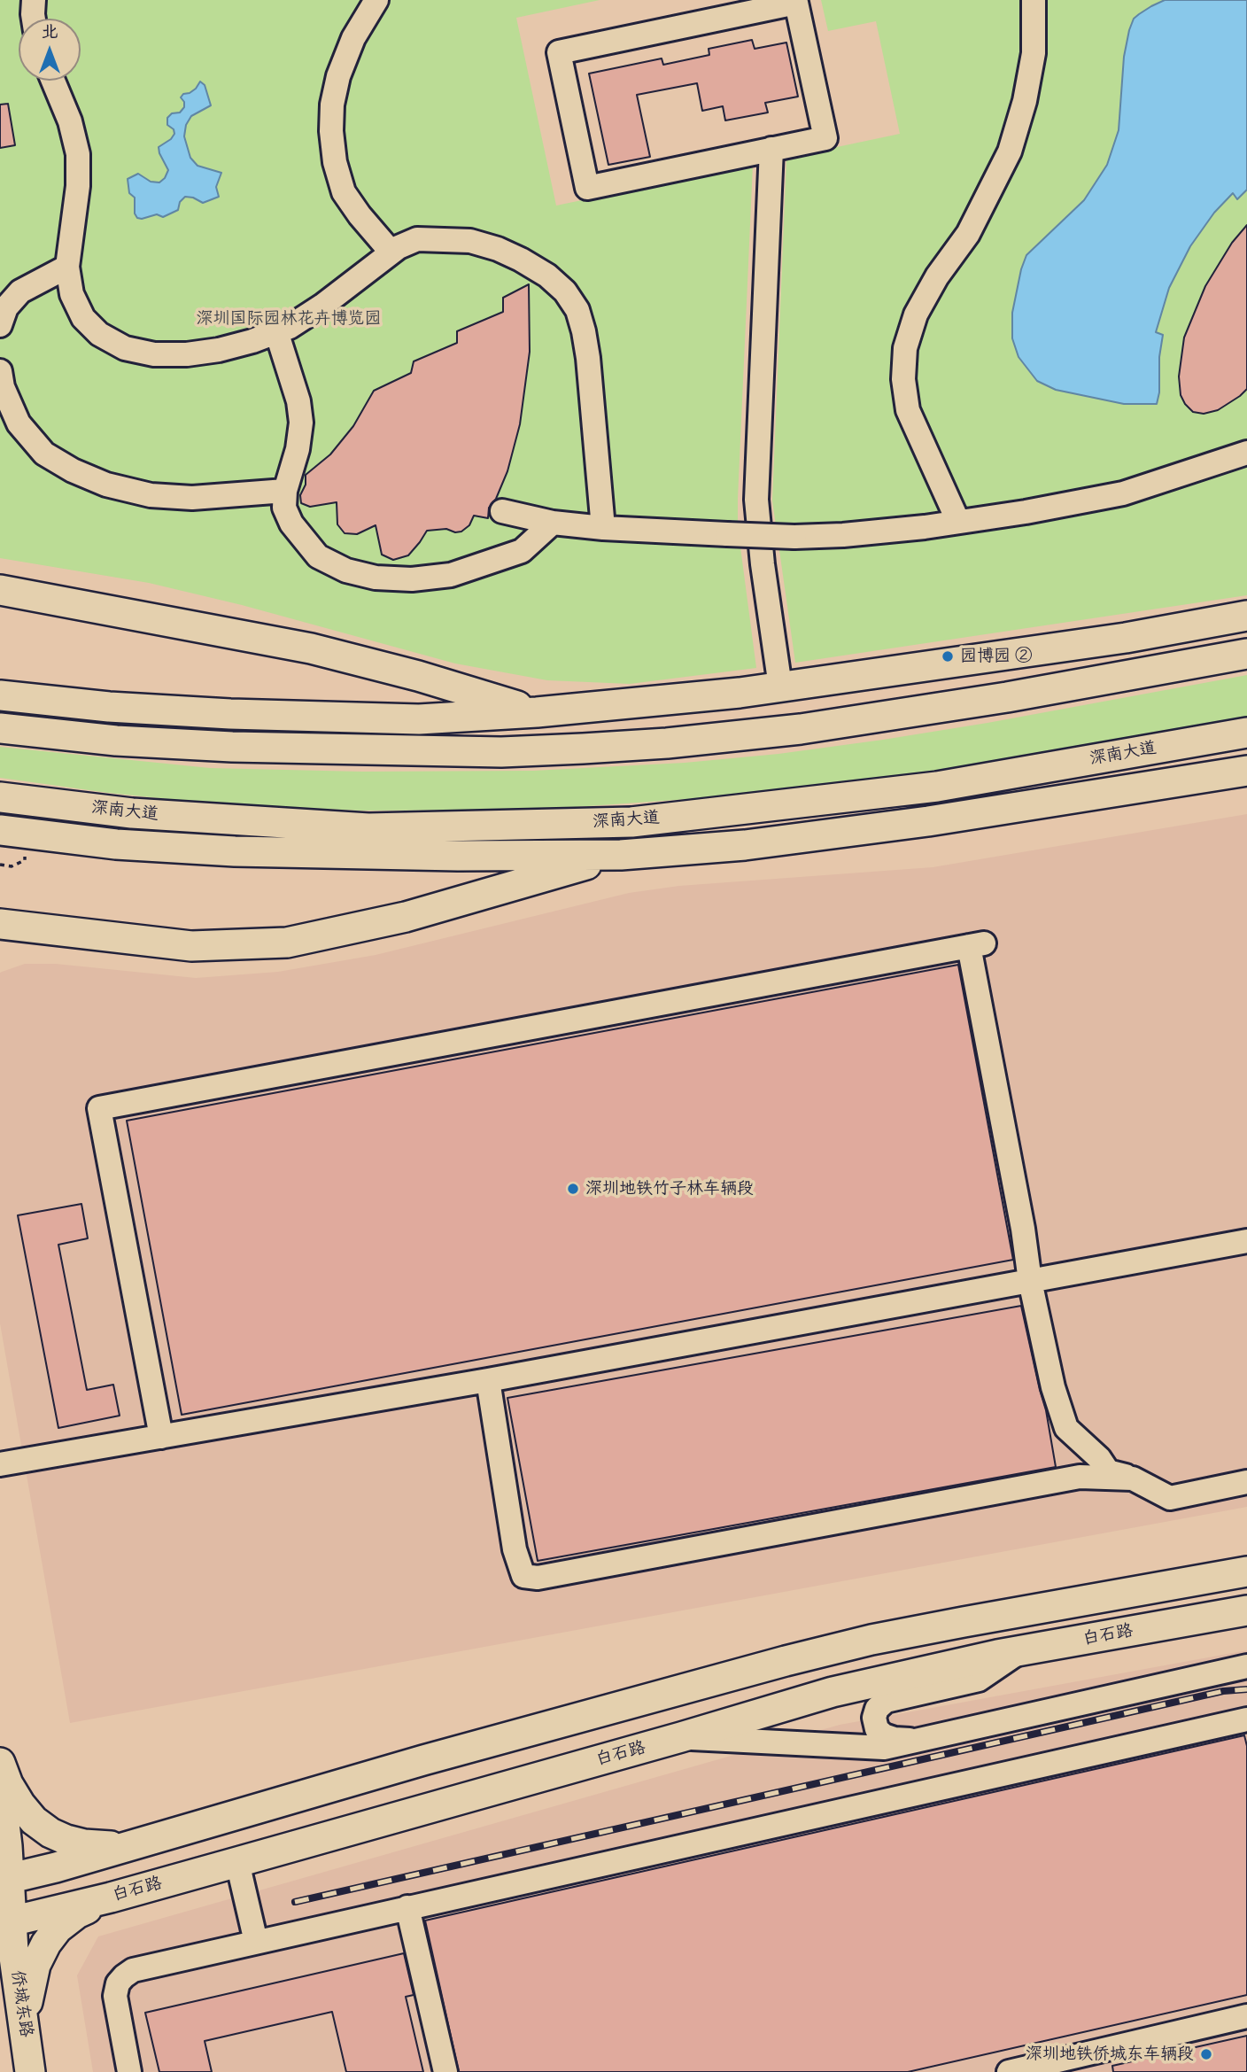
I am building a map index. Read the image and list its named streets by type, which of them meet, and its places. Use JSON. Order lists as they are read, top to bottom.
{
  "streets": {
    "main road": ["深南大道", "白石路", "侨城东路"]
  },
  "crossings": [
    ["白石路", "侨城东路"]
  ],
  "parks": ["深圳国际园林花卉博览园"],
  "places": ["园博园 ②", "深圳地铁竹子林车辆段", "深圳地铁侨城东车辆段"],
  "north": "top"
}
